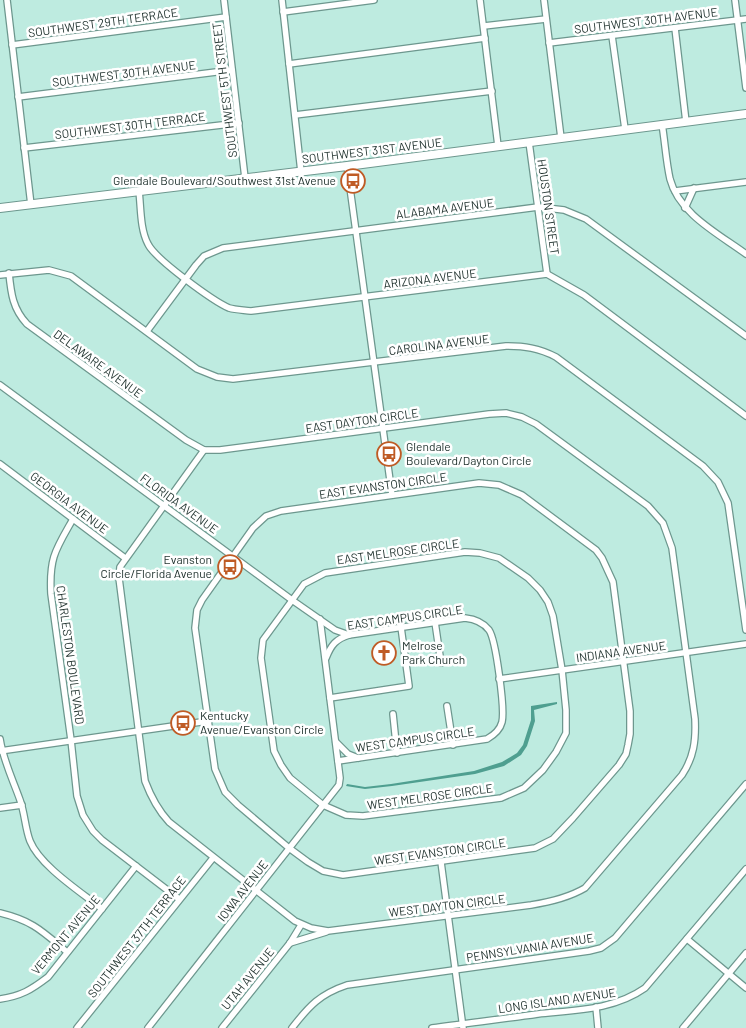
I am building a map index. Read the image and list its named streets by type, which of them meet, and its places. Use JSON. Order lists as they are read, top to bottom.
{
  "streets": {
    "main road": ["SOUTHWEST 31ST AVENUE"],
    "street": [
      "SOUTHWEST 30TH AVENUE",
      "SOUTHWEST 29TH TERRACE",
      "SOUTHWEST 5TH STREET",
      "SOUTHWEST 30TH TERRACE",
      "HOUSTON STREET",
      "ALABAMA AVENUE",
      "ARIZONA AVENUE",
      "CAROLINA AVENUE",
      "DELAWARE AVENUE",
      "EAST DAYTON CIRCLE",
      "EAST EVANSTON CIRCLE",
      "GEORGIA AVENUE",
      "FLORIDA AVENUE",
      "EAST MELROSE CIRCLE",
      "EAST CAMPUS CIRCLE",
      "INDIANA AVENUE",
      "CHARLESTON BOULEVARD",
      "WEST CAMPUS CIRCLE",
      "WEST MELROSE CIRCLE",
      "WEST EVANSTON CIRCLE",
      "IOWA AVENUE",
      "WEST DAYTON CIRCLE",
      "VERMONT AVENUE",
      "SOUTHWEST 37TH TERRACE",
      "PENNSYLVANIA AVENUE",
      "UTAH AVENUE",
      "LONG ISLAND AVENUE"
    ]
  },
  "crossings": [
    ["SOUTHWEST 30TH AVENUE", "SOUTHWEST 5TH STREET"],
    ["SOUTHWEST 29TH TERRACE", "SOUTHWEST 5TH STREET"],
    ["SOUTHWEST 5TH STREET", "SOUTHWEST 30TH TERRACE"],
    ["SOUTHWEST 5TH STREET", "SOUTHWEST 31ST AVENUE"],
    ["SOUTHWEST 31ST AVENUE", "HOUSTON STREET"],
    ["SOUTHWEST 31ST AVENUE", "ARIZONA AVENUE"],
    ["HOUSTON STREET", "ALABAMA AVENUE"],
    ["HOUSTON STREET", "ARIZONA AVENUE"],
    ["ALABAMA AVENUE", "ARIZONA AVENUE"],
    ["ALABAMA AVENUE", "CAROLINA AVENUE"],
    ["CAROLINA AVENUE", "DELAWARE AVENUE"],
    ["DELAWARE AVENUE", "EAST DAYTON CIRCLE"],
    ["EAST DAYTON CIRCLE", "INDIANA AVENUE"],
    ["EAST DAYTON CIRCLE", "WEST DAYTON CIRCLE"],
    ["EAST EVANSTON CIRCLE", "FLORIDA AVENUE"],
    ["EAST EVANSTON CIRCLE", "INDIANA AVENUE"],
    ["EAST EVANSTON CIRCLE", "WEST EVANSTON CIRCLE"],
    ["GEORGIA AVENUE", "CHARLESTON BOULEVARD"],
    ["FLORIDA AVENUE", "EAST MELROSE CIRCLE"],
    ["FLORIDA AVENUE", "EAST CAMPUS CIRCLE"],
    ["EAST MELROSE CIRCLE", "INDIANA AVENUE"],
    ["EAST MELROSE CIRCLE", "WEST MELROSE CIRCLE"],
    ["EAST CAMPUS CIRCLE", "INDIANA AVENUE"],
    ["EAST CAMPUS CIRCLE", "WEST CAMPUS CIRCLE"],
    ["INDIANA AVENUE", "WEST CAMPUS CIRCLE"],
    ["INDIANA AVENUE", "WEST MELROSE CIRCLE"],
    ["INDIANA AVENUE", "WEST EVANSTON CIRCLE"],
    ["INDIANA AVENUE", "WEST DAYTON CIRCLE"],
    ["CHARLESTON BOULEVARD", "VERMONT AVENUE"],
    ["CHARLESTON BOULEVARD", "SOUTHWEST 37TH TERRACE"],
    ["WEST CAMPUS CIRCLE", "IOWA AVENUE"],
    ["WEST MELROSE CIRCLE", "IOWA AVENUE"],
    ["WEST EVANSTON CIRCLE", "IOWA AVENUE"],
    ["IOWA AVENUE", "WEST DAYTON CIRCLE"],
    ["WEST DAYTON CIRCLE", "SOUTHWEST 37TH TERRACE"],
    ["WEST DAYTON CIRCLE", "UTAH AVENUE"]
  ],
  "places": {
    "bus stop": [
      "Glendale Boulevard/Southwest 31st Avenue",
      "Glendale Boulevard/Dayton Circle",
      "Evanston Circle/Florida Avenue",
      "Kentucky Avenue/Evanston Circle"
    ],
    "church": ["Melrose Park Church"]
  }
}
